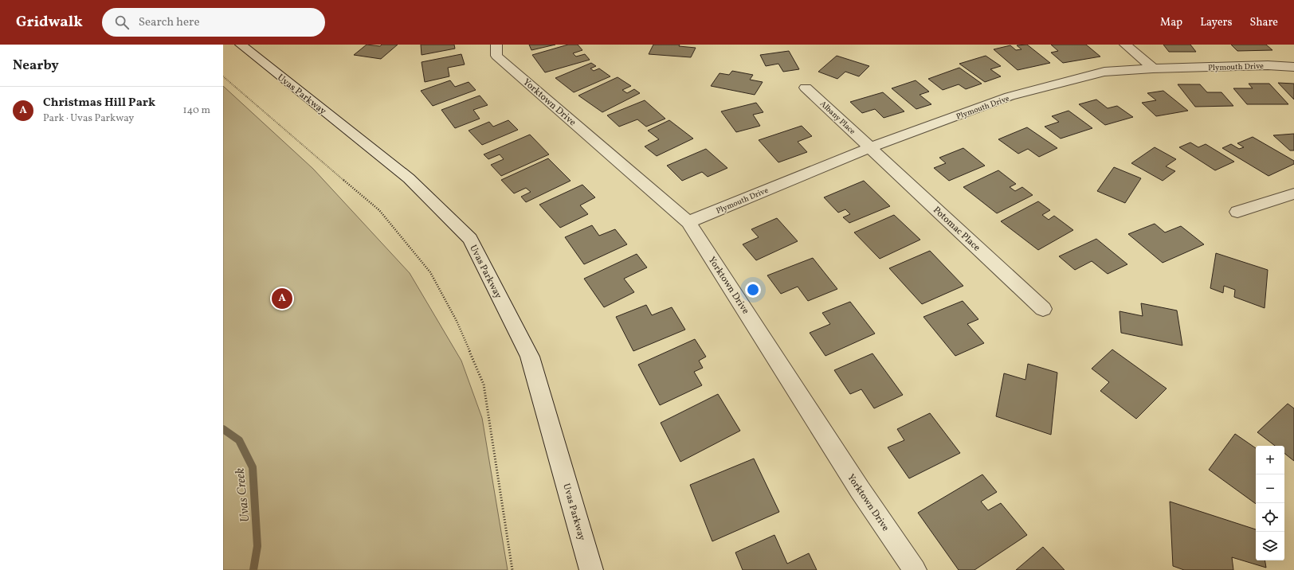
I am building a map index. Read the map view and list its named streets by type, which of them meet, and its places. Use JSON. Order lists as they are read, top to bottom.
{
  "streets": {
    "street": [
      "Plymouth Drive",
      "Uvas Parkway",
      "Yorktown Drive",
      "Albany Place",
      "Potomac Place"
    ]
  },
  "crossings": [
    ["Plymouth Drive", "Yorktown Drive"],
    ["Plymouth Drive", "Albany Place"],
    ["Plymouth Drive", "Potomac Place"],
    ["Albany Place", "Potomac Place"]
  ],
  "water": ["Uvas Creek"],
  "page": {
    "header": "Gridwalk",
    "search": "Search here",
    "nav": ["Map", "Layers", "Share"],
    "heading": "Nearby",
    "list": [
      {
        "mark": "A",
        "name": "Christmas Hill Park",
        "note": "Park · Uvas Parkway",
        "value": "140 m"
      }
    ],
    "pins": "A",
    "map_buttons": ["+", "−"]
  }
}
